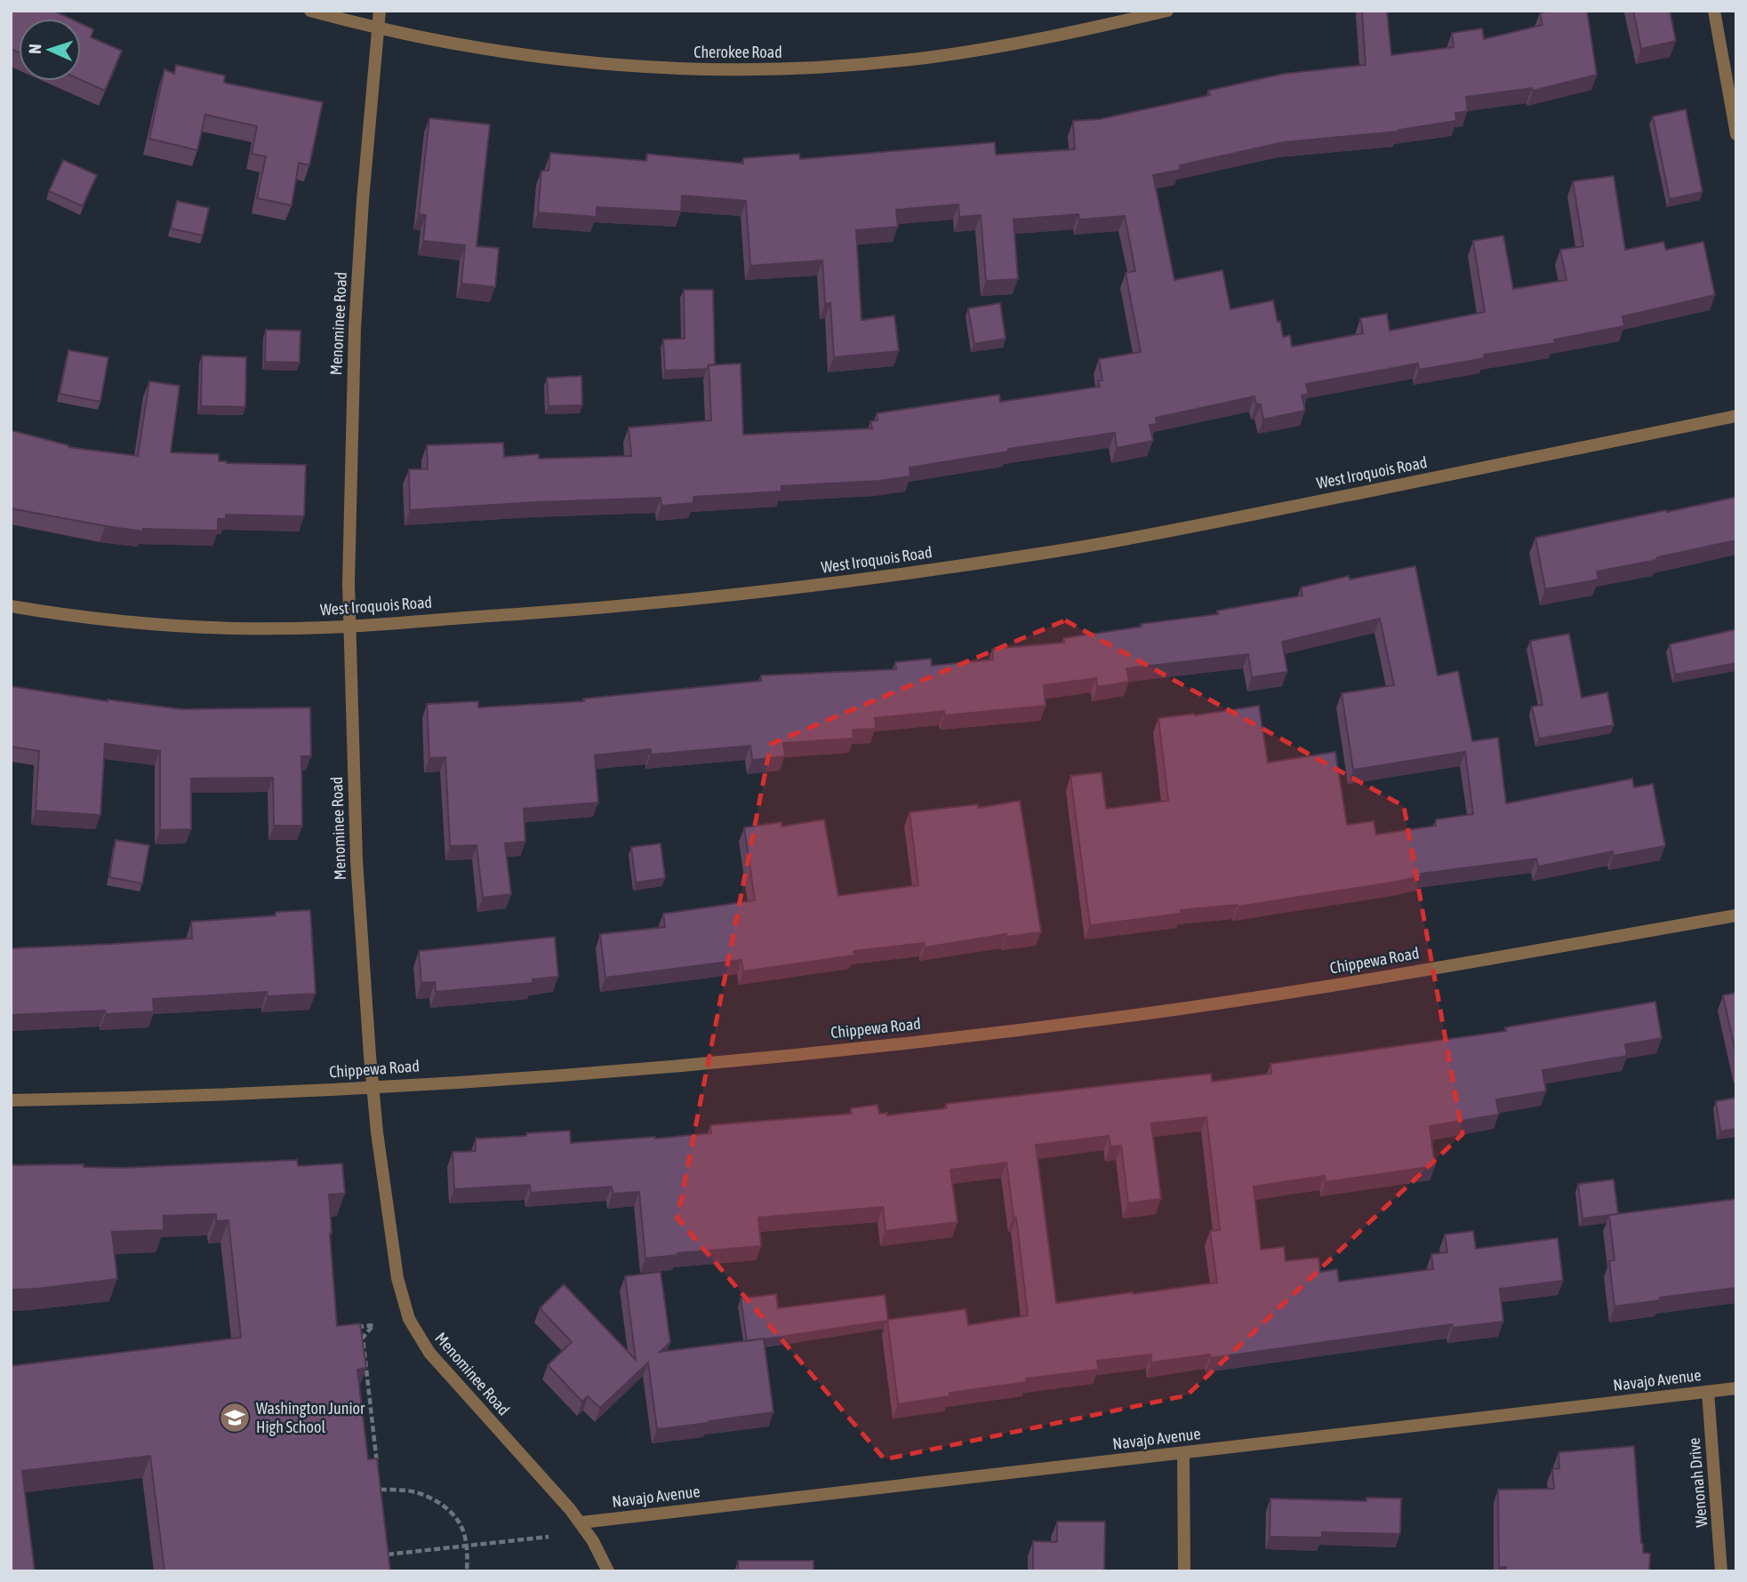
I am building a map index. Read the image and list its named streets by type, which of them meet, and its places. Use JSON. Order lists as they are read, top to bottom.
{
  "streets": {
    "street": [
      "Cherokee Road",
      "Menominee Road",
      "West Iroquois Road",
      "Chippewa Road",
      "Navajo Avenue",
      "Wenonah Drive"
    ]
  },
  "crossings": [
    ["Cherokee Road", "Menominee Road"],
    ["Menominee Road", "West Iroquois Road"],
    ["Menominee Road", "Chippewa Road"],
    ["Menominee Road", "Navajo Avenue"],
    ["Navajo Avenue", "Wenonah Drive"]
  ],
  "places": {
    "school or university": ["Washington Junior High School"]
  },
  "north": "left"
}
